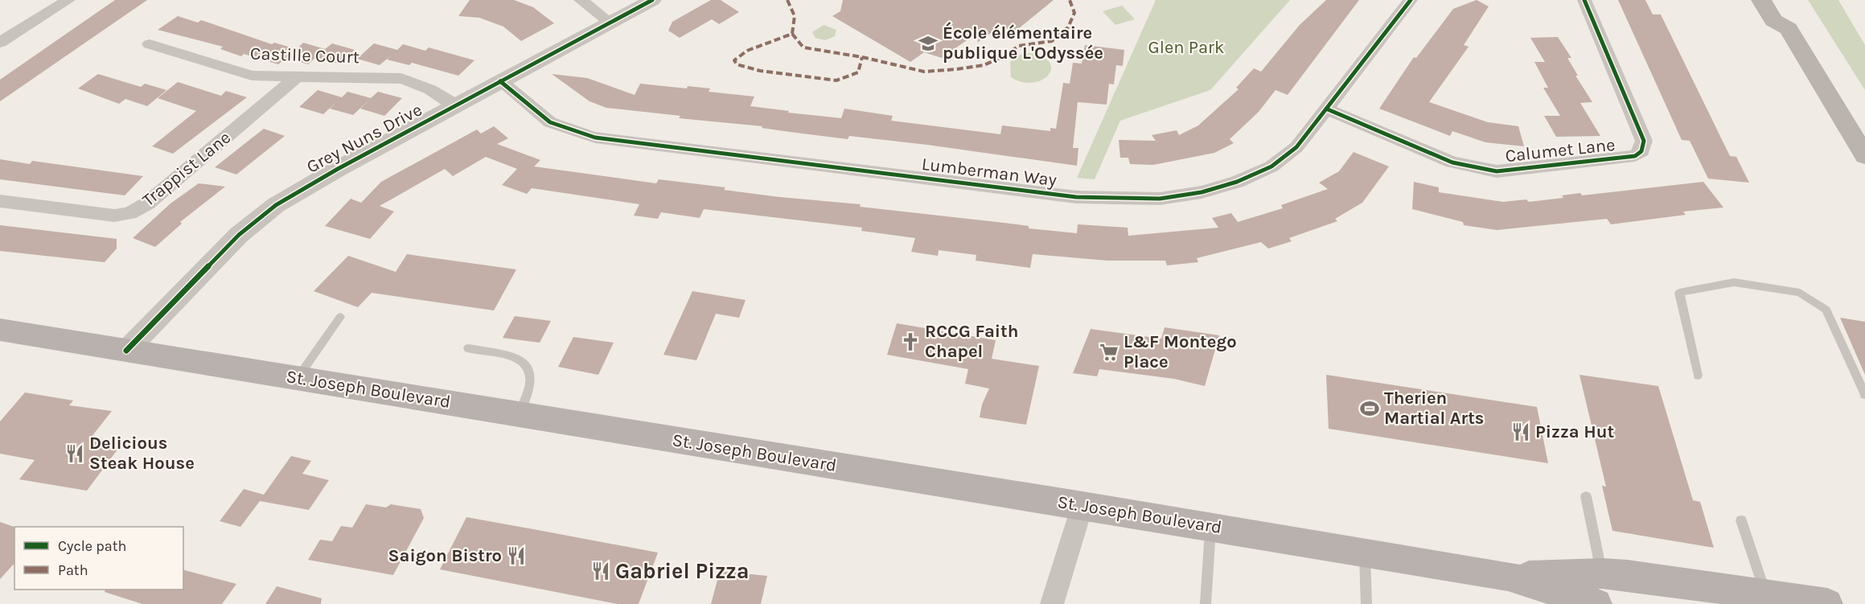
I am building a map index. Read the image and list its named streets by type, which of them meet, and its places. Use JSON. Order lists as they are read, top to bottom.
{
  "streets": {
    "main road": ["St. Joseph Boulevard"],
    "street": [
      "Castille Court",
      "Grey Nuns Drive",
      "Calumet Lane",
      "Trappist Lane",
      "Lumberman Way"
    ]
  },
  "crossings": [
    ["Castille Court", "Grey Nuns Drive"],
    ["Castille Court", "Trappist Lane"],
    ["Grey Nuns Drive", "Lumberman Way"],
    ["Grey Nuns Drive", "St. Joseph Boulevard"],
    ["Calumet Lane", "Lumberman Way"]
  ],
  "parks": ["Glen Park"],
  "places": {
    "school or university": ["École élémentaire publique L'Odyssée"],
    "church": ["RCCG Faith Chapel"],
    "supermarket": ["L&F Montego Place"],
    "sports": ["Therien Martial Arts"],
    "restaurant": [
      "Pizza Hut",
      "Delicious Steak House",
      "Saigon Bistro",
      "Gabriel Pizza"
    ]
  },
  "legend": ["Cycle path", "Path"]
}
